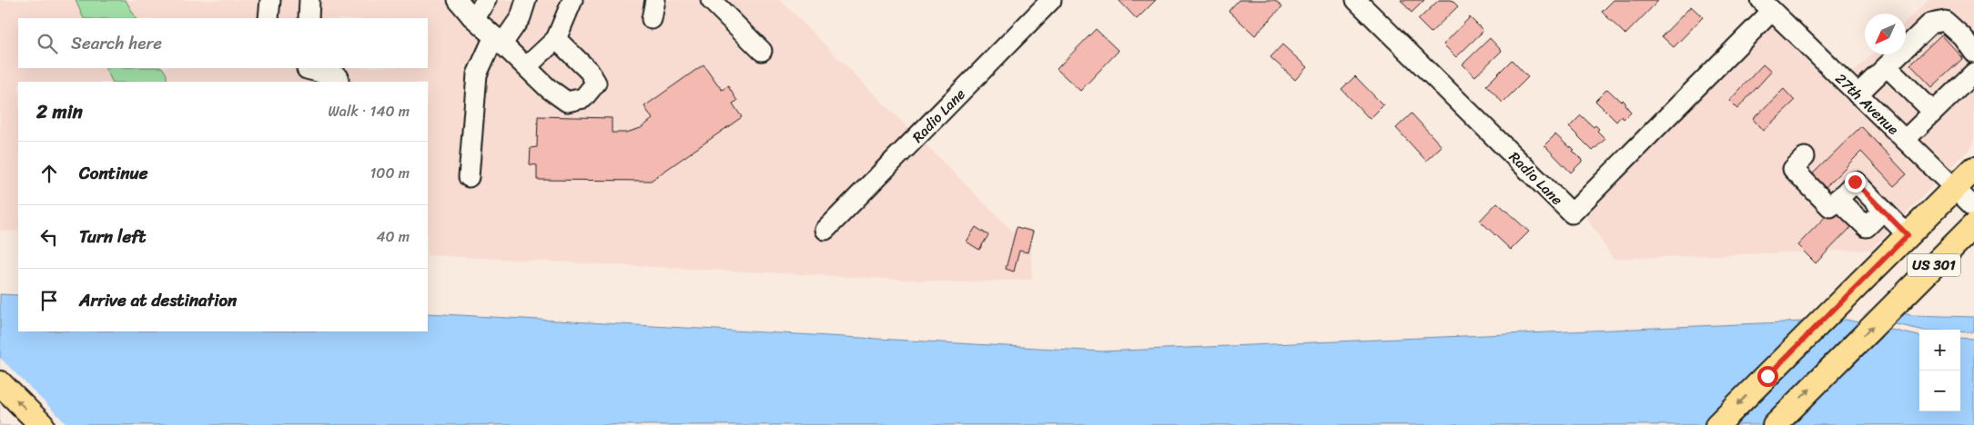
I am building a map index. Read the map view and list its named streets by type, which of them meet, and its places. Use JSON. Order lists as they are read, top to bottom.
{
  "streets": {
    "main road": ["US 301"],
    "street": ["27th Avenue", "Radio Lane"]
  },
  "crossings": [
    ["27th Avenue", "Radio Lane"],
    ["27th Avenue", "US 301"]
  ],
  "north": "bottom left",
  "page": {
    "search": "Search here",
    "heading": ["2 min", "Walk · 140 m"],
    "list": [
      ["Continue", "100 m"],
      ["Turn left", "40 m"],
      "Arrive at destination"
    ],
    "map_buttons": ["+", "−"]
  }
}
